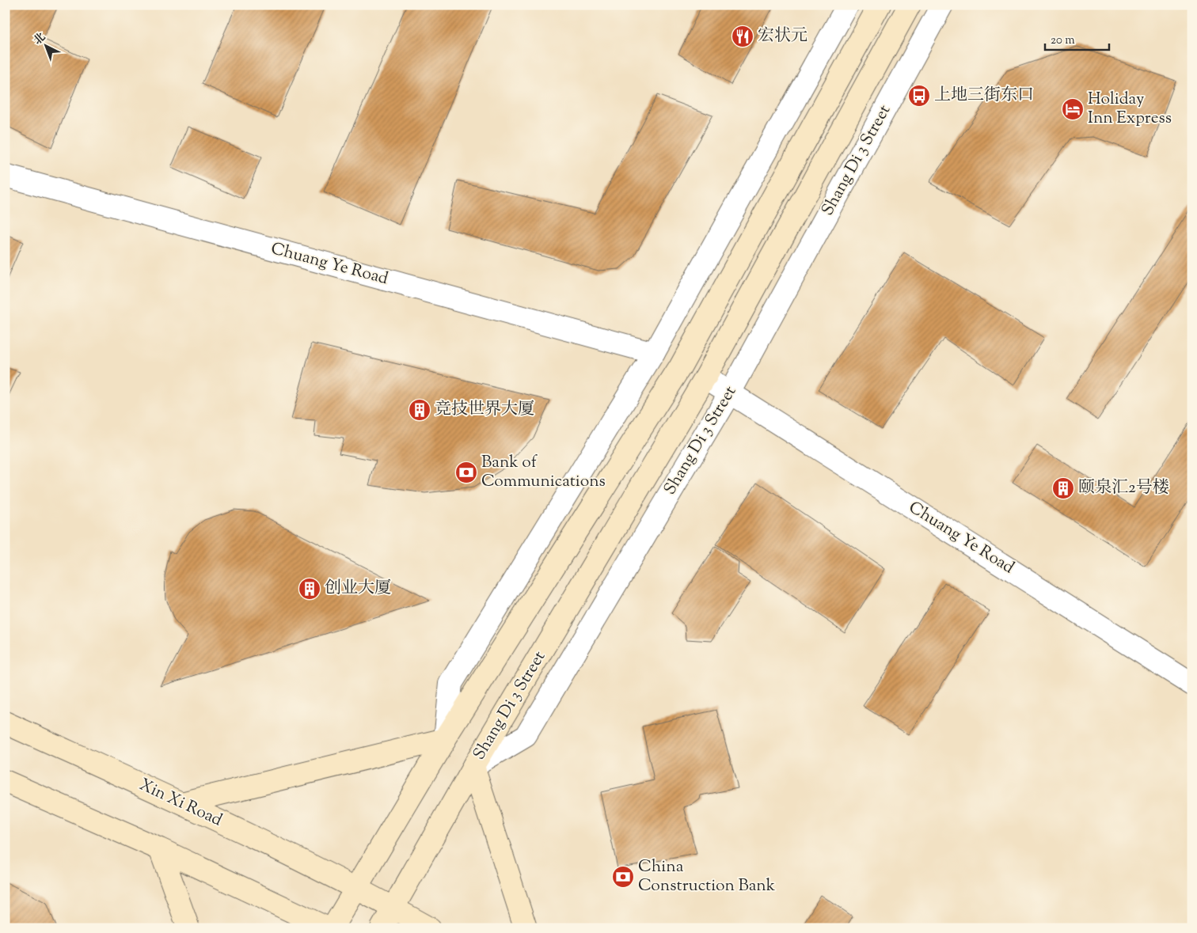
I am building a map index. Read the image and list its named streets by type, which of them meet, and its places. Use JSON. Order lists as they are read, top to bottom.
{
  "streets": {
    "main road": ["Shang Di 3 Street", "Xin Xi Road"],
    "street": ["Chuang Ye Road"]
  },
  "crossings": [
    ["Shang Di 3 Street", "Chuang Ye Road"]
  ],
  "places": {
    "restaurant": ["宏状元"],
    "bus stop": ["上地三街东口"],
    "hotel": ["Holiday Inn Express"],
    "building": ["竞技世界大厦", "颐泉汇2号楼", "创业大厦"],
    "bank": ["Bank of Communications", "China Construction Bank"]
  },
  "scale_bar": "20 m",
  "north": "top left"
}
